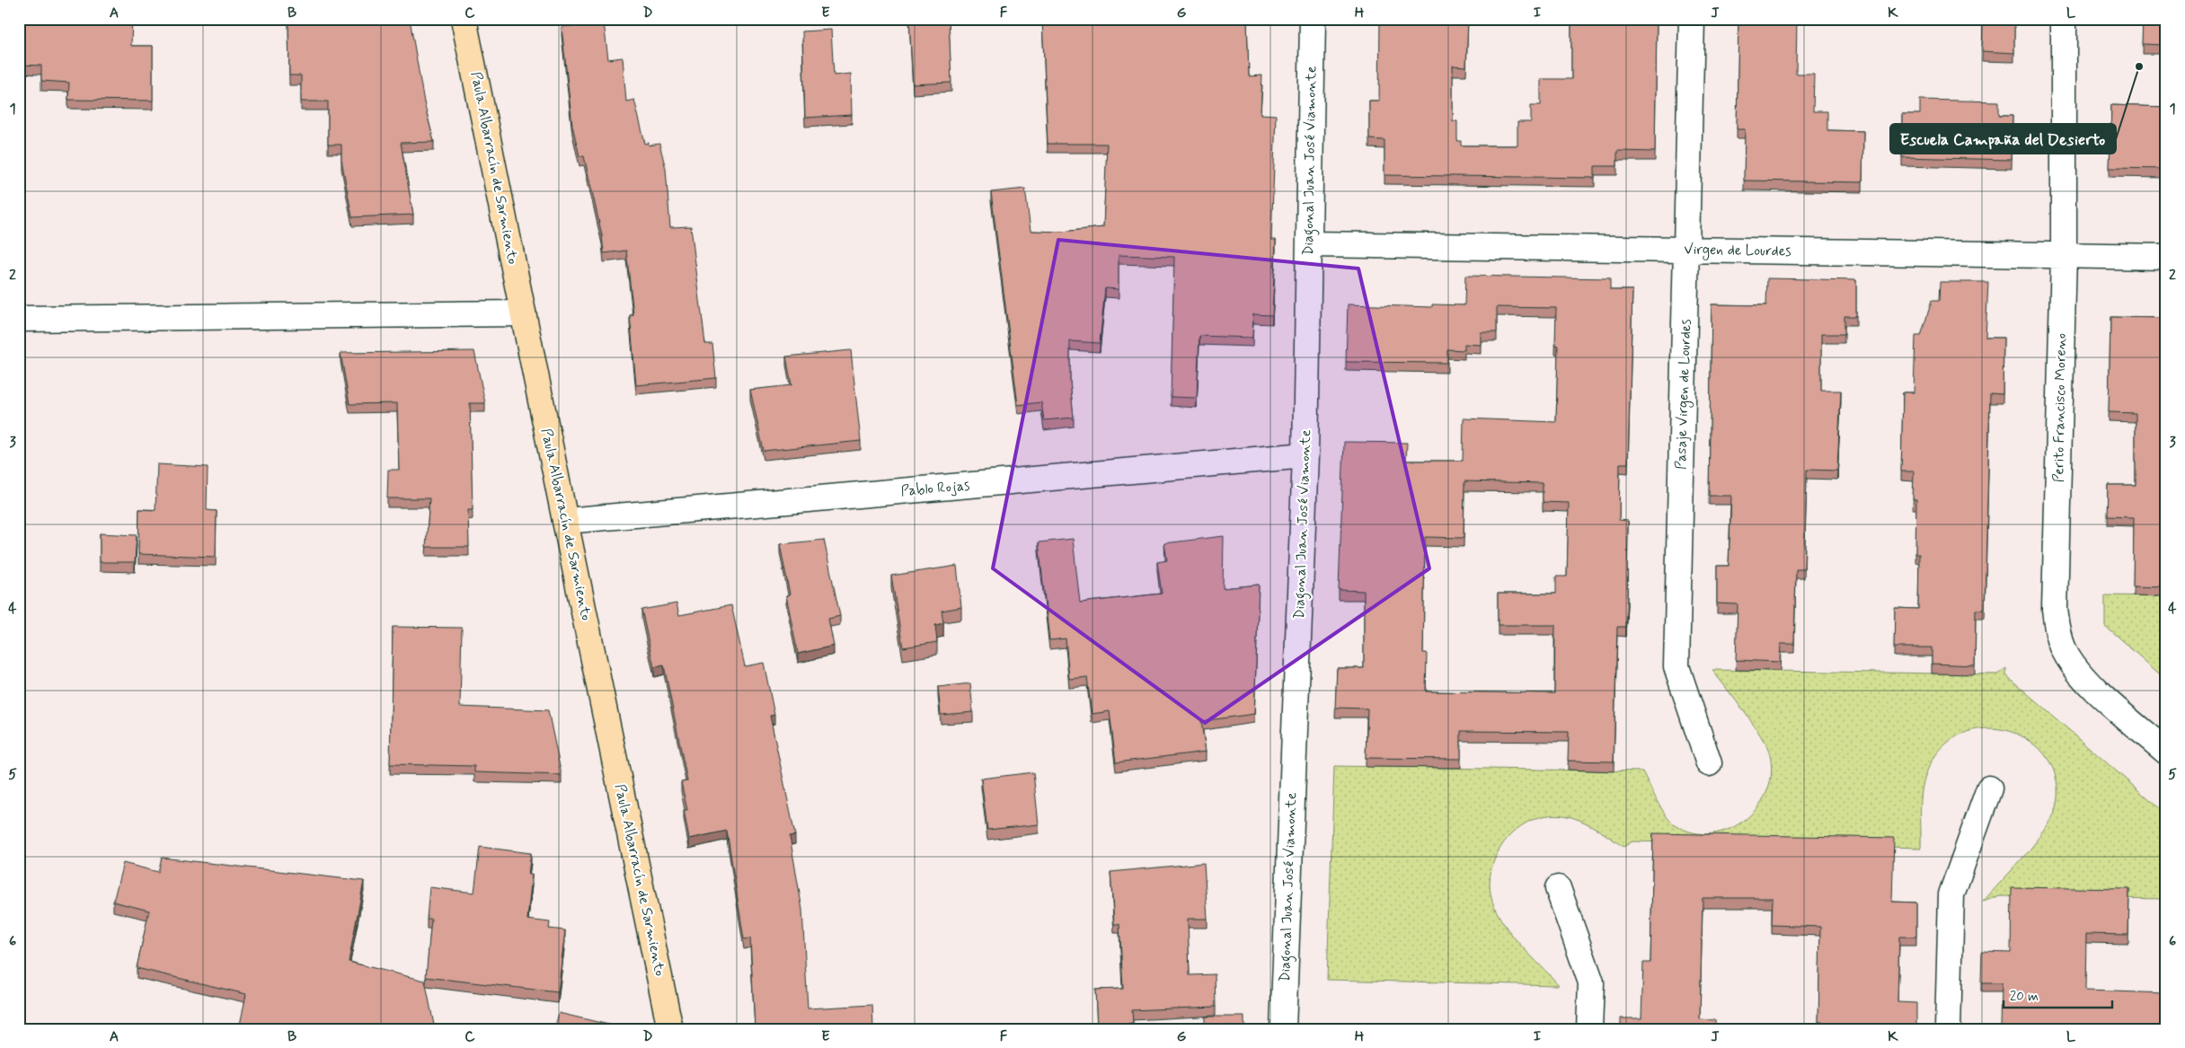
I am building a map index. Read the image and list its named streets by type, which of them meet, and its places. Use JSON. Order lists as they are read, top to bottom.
{
  "streets": {
    "main road": ["Paula Albarracín de Sarmiento"],
    "street": [
      "Diagonal Juan José Viamonte",
      "Virgen de Lourdes",
      "Pasaje Virgen de Lourdes",
      "Perito Francisco Moreno",
      "Pablo Rojas"
    ]
  },
  "crossings": [
    ["Diagonal Juan José Viamonte", "Virgen de Lourdes"],
    ["Diagonal Juan José Viamonte", "Pablo Rojas"],
    ["Paula Albarracín de Sarmiento", "Pablo Rojas"],
    ["Virgen de Lourdes", "Pasaje Virgen de Lourdes"],
    ["Virgen de Lourdes", "Perito Francisco Moreno"]
  ],
  "places": ["Escuela Campaña del Desierto"],
  "scale_bar": "20 m",
  "grid": {
    "columns": [
      "A",
      "B",
      "C",
      "D",
      "E",
      "F",
      "G",
      "H",
      "I",
      "J",
      "K",
      "L"
    ],
    "rows": [
      "1",
      "2",
      "3",
      "4",
      "5",
      "6"
    ]
  }
}
